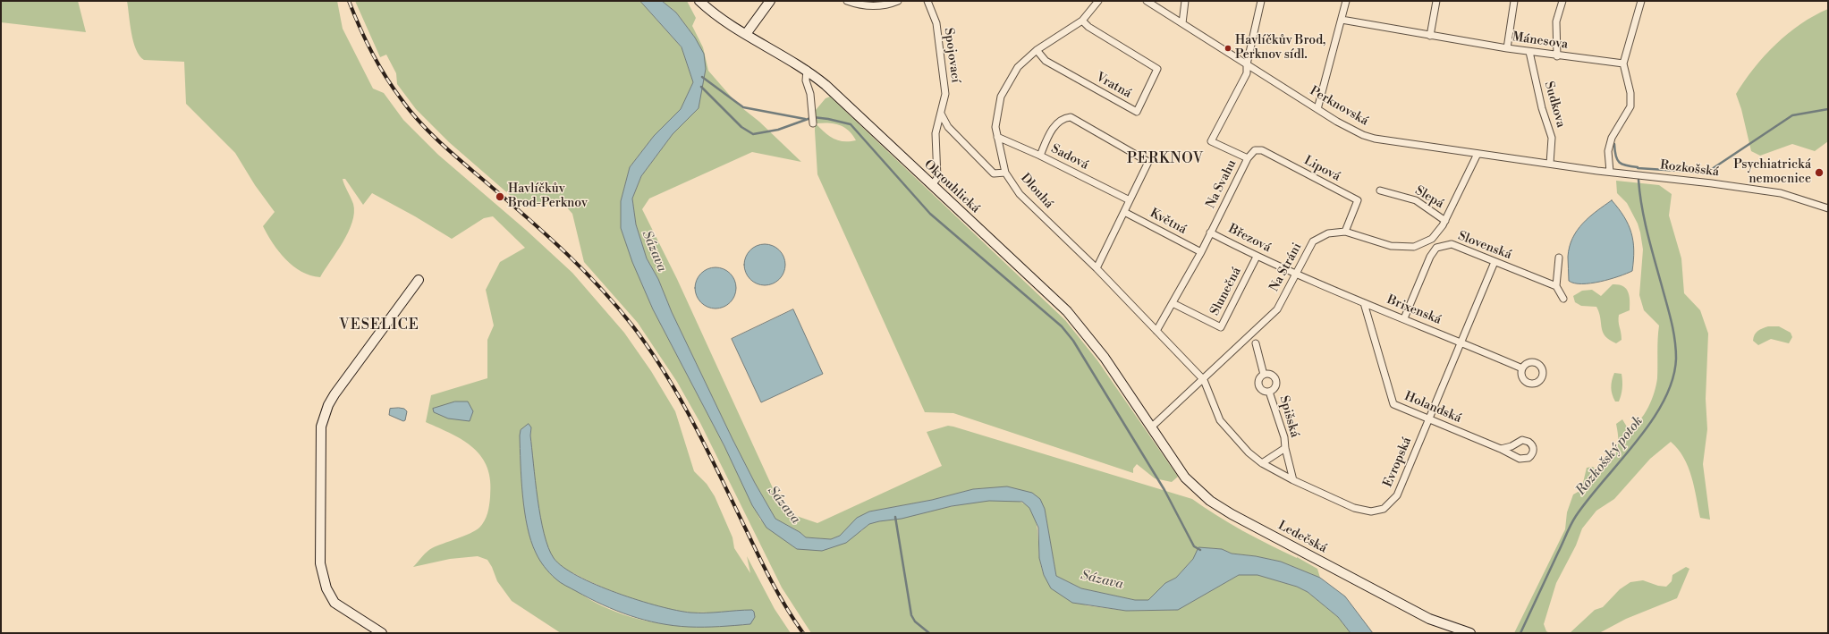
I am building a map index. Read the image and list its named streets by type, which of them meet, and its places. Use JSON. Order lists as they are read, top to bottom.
{
  "streets": {
    "main road": ["Okrouhlická", "Ledečská"],
    "street": [
      "Mánesova",
      "Spojovací",
      "Vratná",
      "Sudkova",
      "Perknovská",
      "Sadová",
      "Lipová",
      "Rozkošská",
      "Na Svahu",
      "Dlouhá",
      "Slepá",
      "Květná",
      "Březová",
      "Slovenská",
      "Na Stráni",
      "Slunečná",
      "Brixenská",
      "Holandská",
      "Spišská",
      "Evropská"
    ]
  },
  "crossings": [
    ["Mánesova", "Sudkova"],
    ["Spojovací", "Okrouhlická"],
    ["Vratná", "Dlouhá"],
    ["Sudkova", "Perknovská"],
    ["Perknovská", "Rozkošská"],
    ["Perknovská", "Na Svahu"],
    ["Perknovská", "Na Stráni"],
    ["Sadová", "Dlouhá"],
    ["Lipová", "Na Svahu"],
    ["Lipová", "Na Stráni"],
    ["Na Svahu", "Dlouhá"],
    ["Na Svahu", "Květná"],
    ["Na Svahu", "Březová"],
    ["Na Svahu", "Slunečná"],
    ["Okrouhlická", "Na Stráni"],
    ["Okrouhlická", "Ledečská"],
    ["Dlouhá", "Na Stráni"],
    ["Dlouhá", "Evropská"],
    ["Slepá", "Na Stráni"],
    ["Březová", "Na Stráni"],
    ["Březová", "Slunečná"],
    ["Březová", "Brixenská"],
    ["Slovenská", "Brixenská"],
    ["Slovenská", "Evropská"],
    ["Na Stráni", "Brixenská"],
    ["Na Stráni", "Evropská"],
    ["Na Stráni", "Ledečská"],
    ["Brixenská", "Holandská"],
    ["Brixenská", "Evropská"],
    ["Holandská", "Evropská"],
    ["Spišská", "Evropská"]
  ],
  "districts": ["PERKNOV", "VESELICE"],
  "water": ["Sázava", "Rozkošský potok"],
  "places": ["Havlíčkův Brod, Perknov sídl.", "Psychiatrická nemocnice", "Havlíčkův Brod-Perknov"]
}
